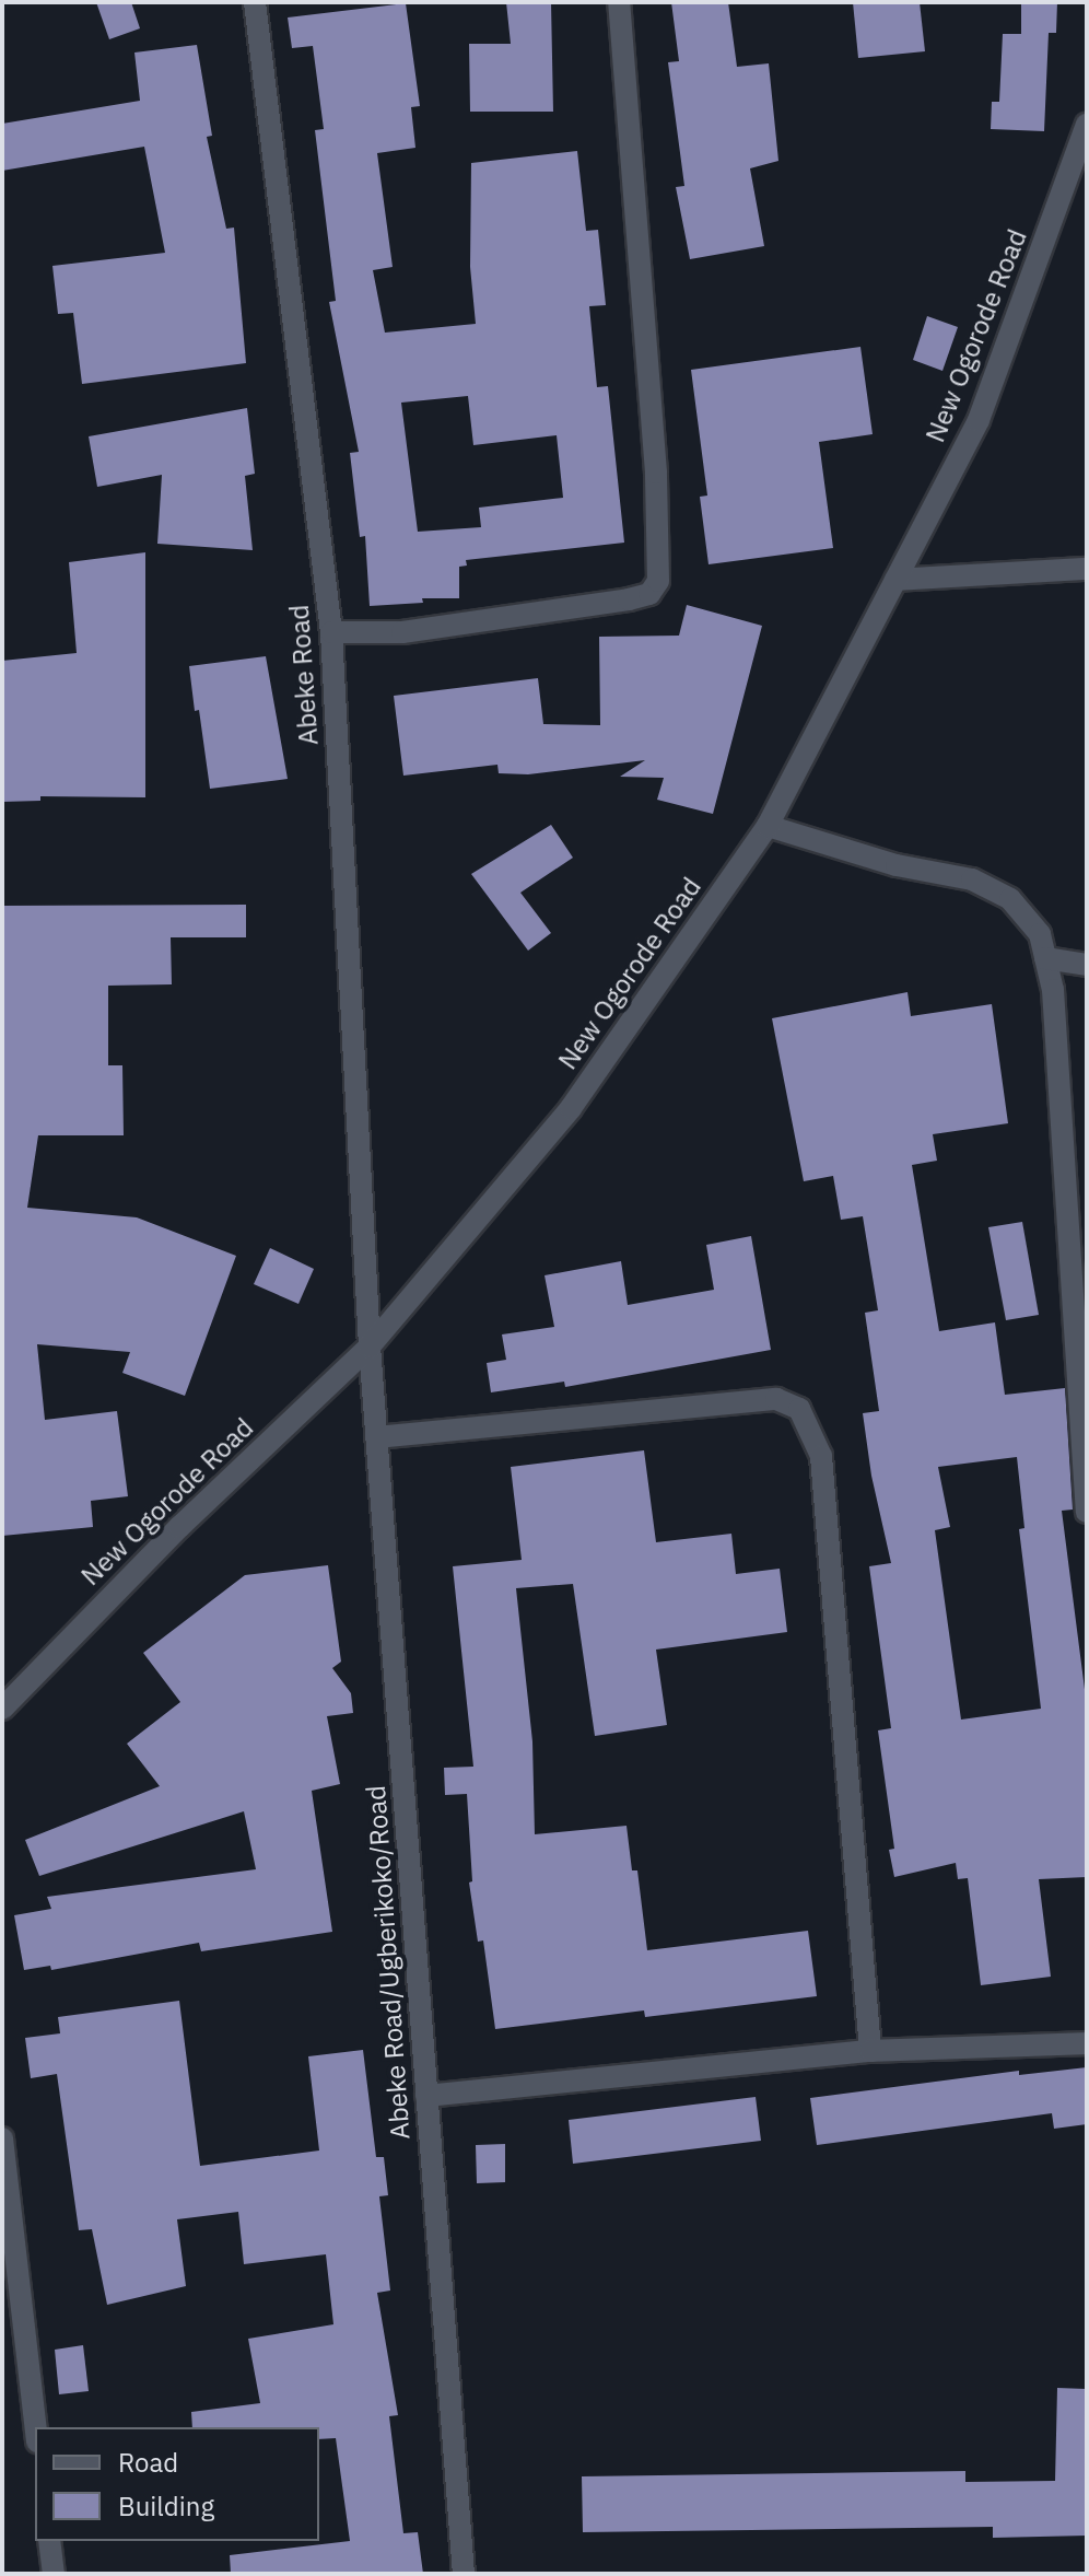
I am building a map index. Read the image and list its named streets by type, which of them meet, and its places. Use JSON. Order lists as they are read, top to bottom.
{
  "streets": {
    "street": ["New Ogorode Road", "Abeke Road", "Abeke Road/Ugberikoko/Road"]
  },
  "crossings": [
    ["New Ogorode Road", "Abeke Road"],
    ["New Ogorode Road", "Abeke Road/Ugberikoko/Road"],
    ["Abeke Road", "Abeke Road/Ugberikoko/Road"]
  ],
  "legend": ["Road", "Building"]
}
